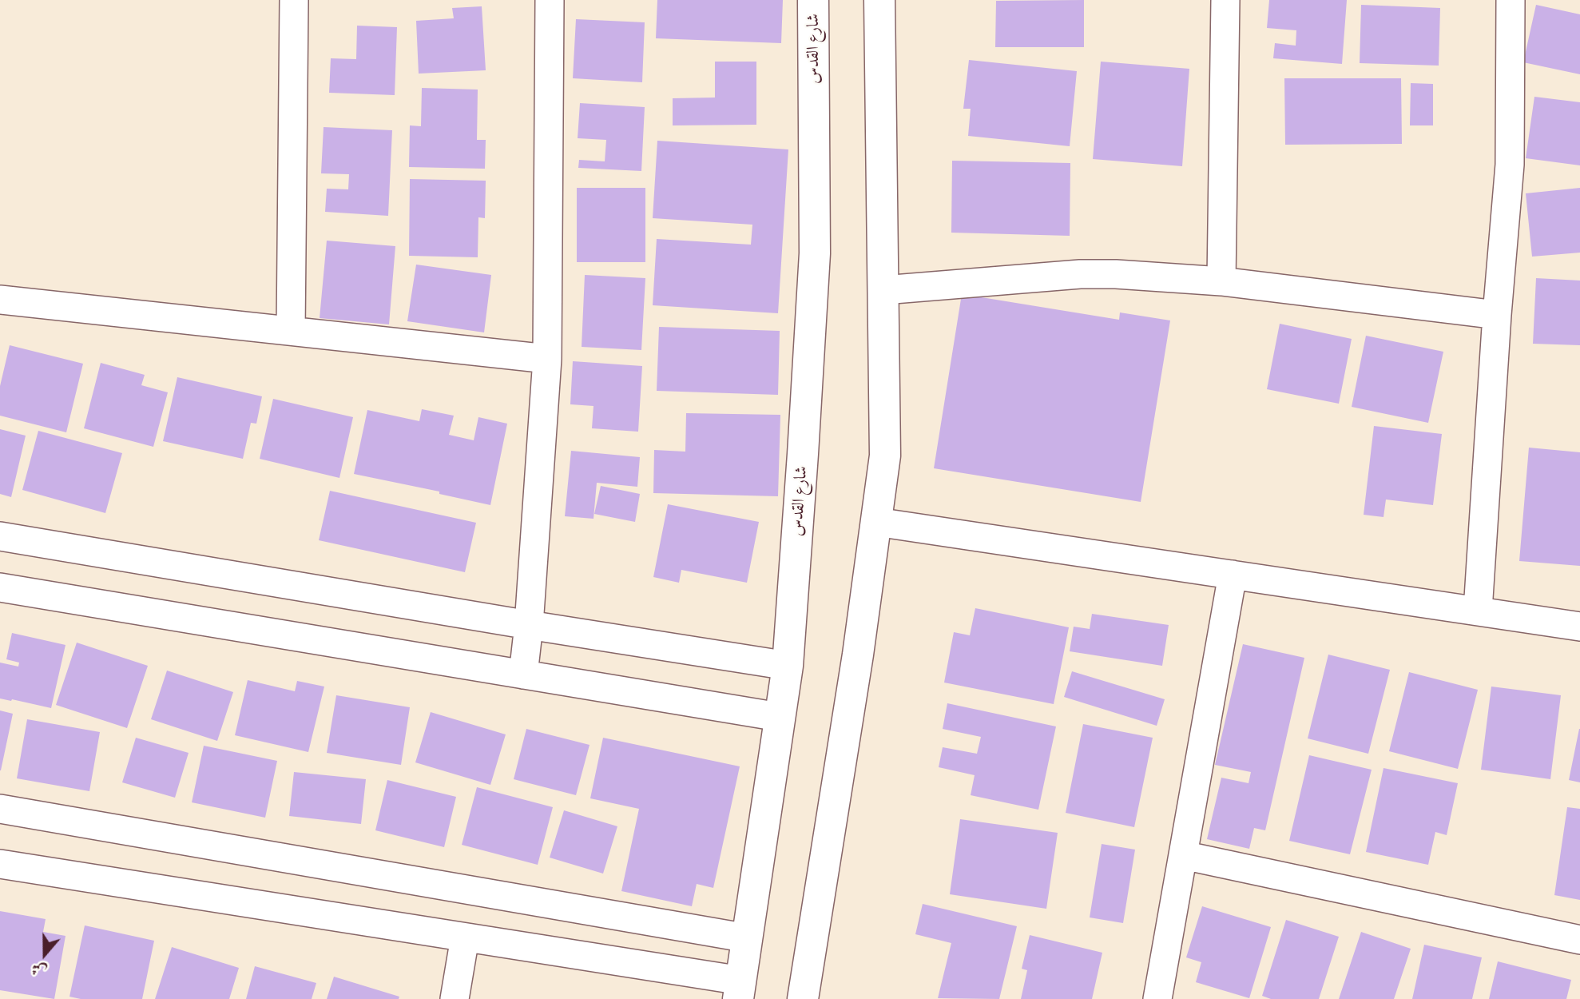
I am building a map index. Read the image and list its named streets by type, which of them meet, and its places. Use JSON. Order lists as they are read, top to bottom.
{
  "streets": {
    "main road": ["شارع القدس"]
  },
  "north": "bottom"
}
